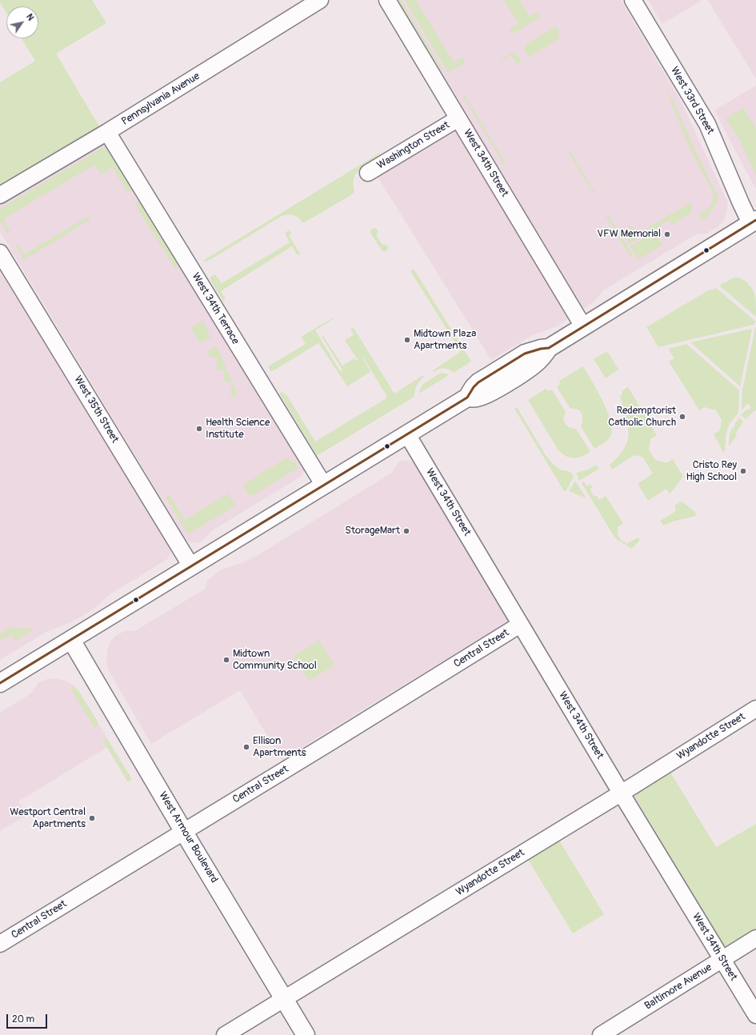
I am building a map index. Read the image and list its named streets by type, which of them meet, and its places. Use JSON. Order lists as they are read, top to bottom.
{
  "streets": {
    "main road": ["West Armour Boulevard"],
    "street": [
      "Pennsylvania Avenue",
      "West 33rd Street",
      "Washington Street",
      "West 34th Street",
      "West 34th Terrace",
      "West 35th Street",
      "Central Street",
      "Wyandotte Street",
      "Baltimore Avenue"
    ]
  },
  "crossings": [
    ["Pennsylvania Avenue", "West 34th Terrace"],
    ["Washington Street", "West 34th Street"],
    ["West 34th Street", "Central Street"],
    ["West 34th Street", "Wyandotte Street"],
    ["West 34th Street", "Baltimore Avenue"],
    ["Central Street", "West Armour Boulevard"],
    ["Wyandotte Street", "West Armour Boulevard"]
  ],
  "places": [
    "VFW Memorial",
    "Midtown Plaza Apartments",
    "Redemptorist Catholic Church",
    "Health Science Institute",
    "Cristo Rey High School",
    "StorageMart",
    "Midtown Community School",
    "Ellison Apartments",
    "Westport Central Apartments"
  ],
  "scale_bar": "20 m",
  "north": "top right"
}
